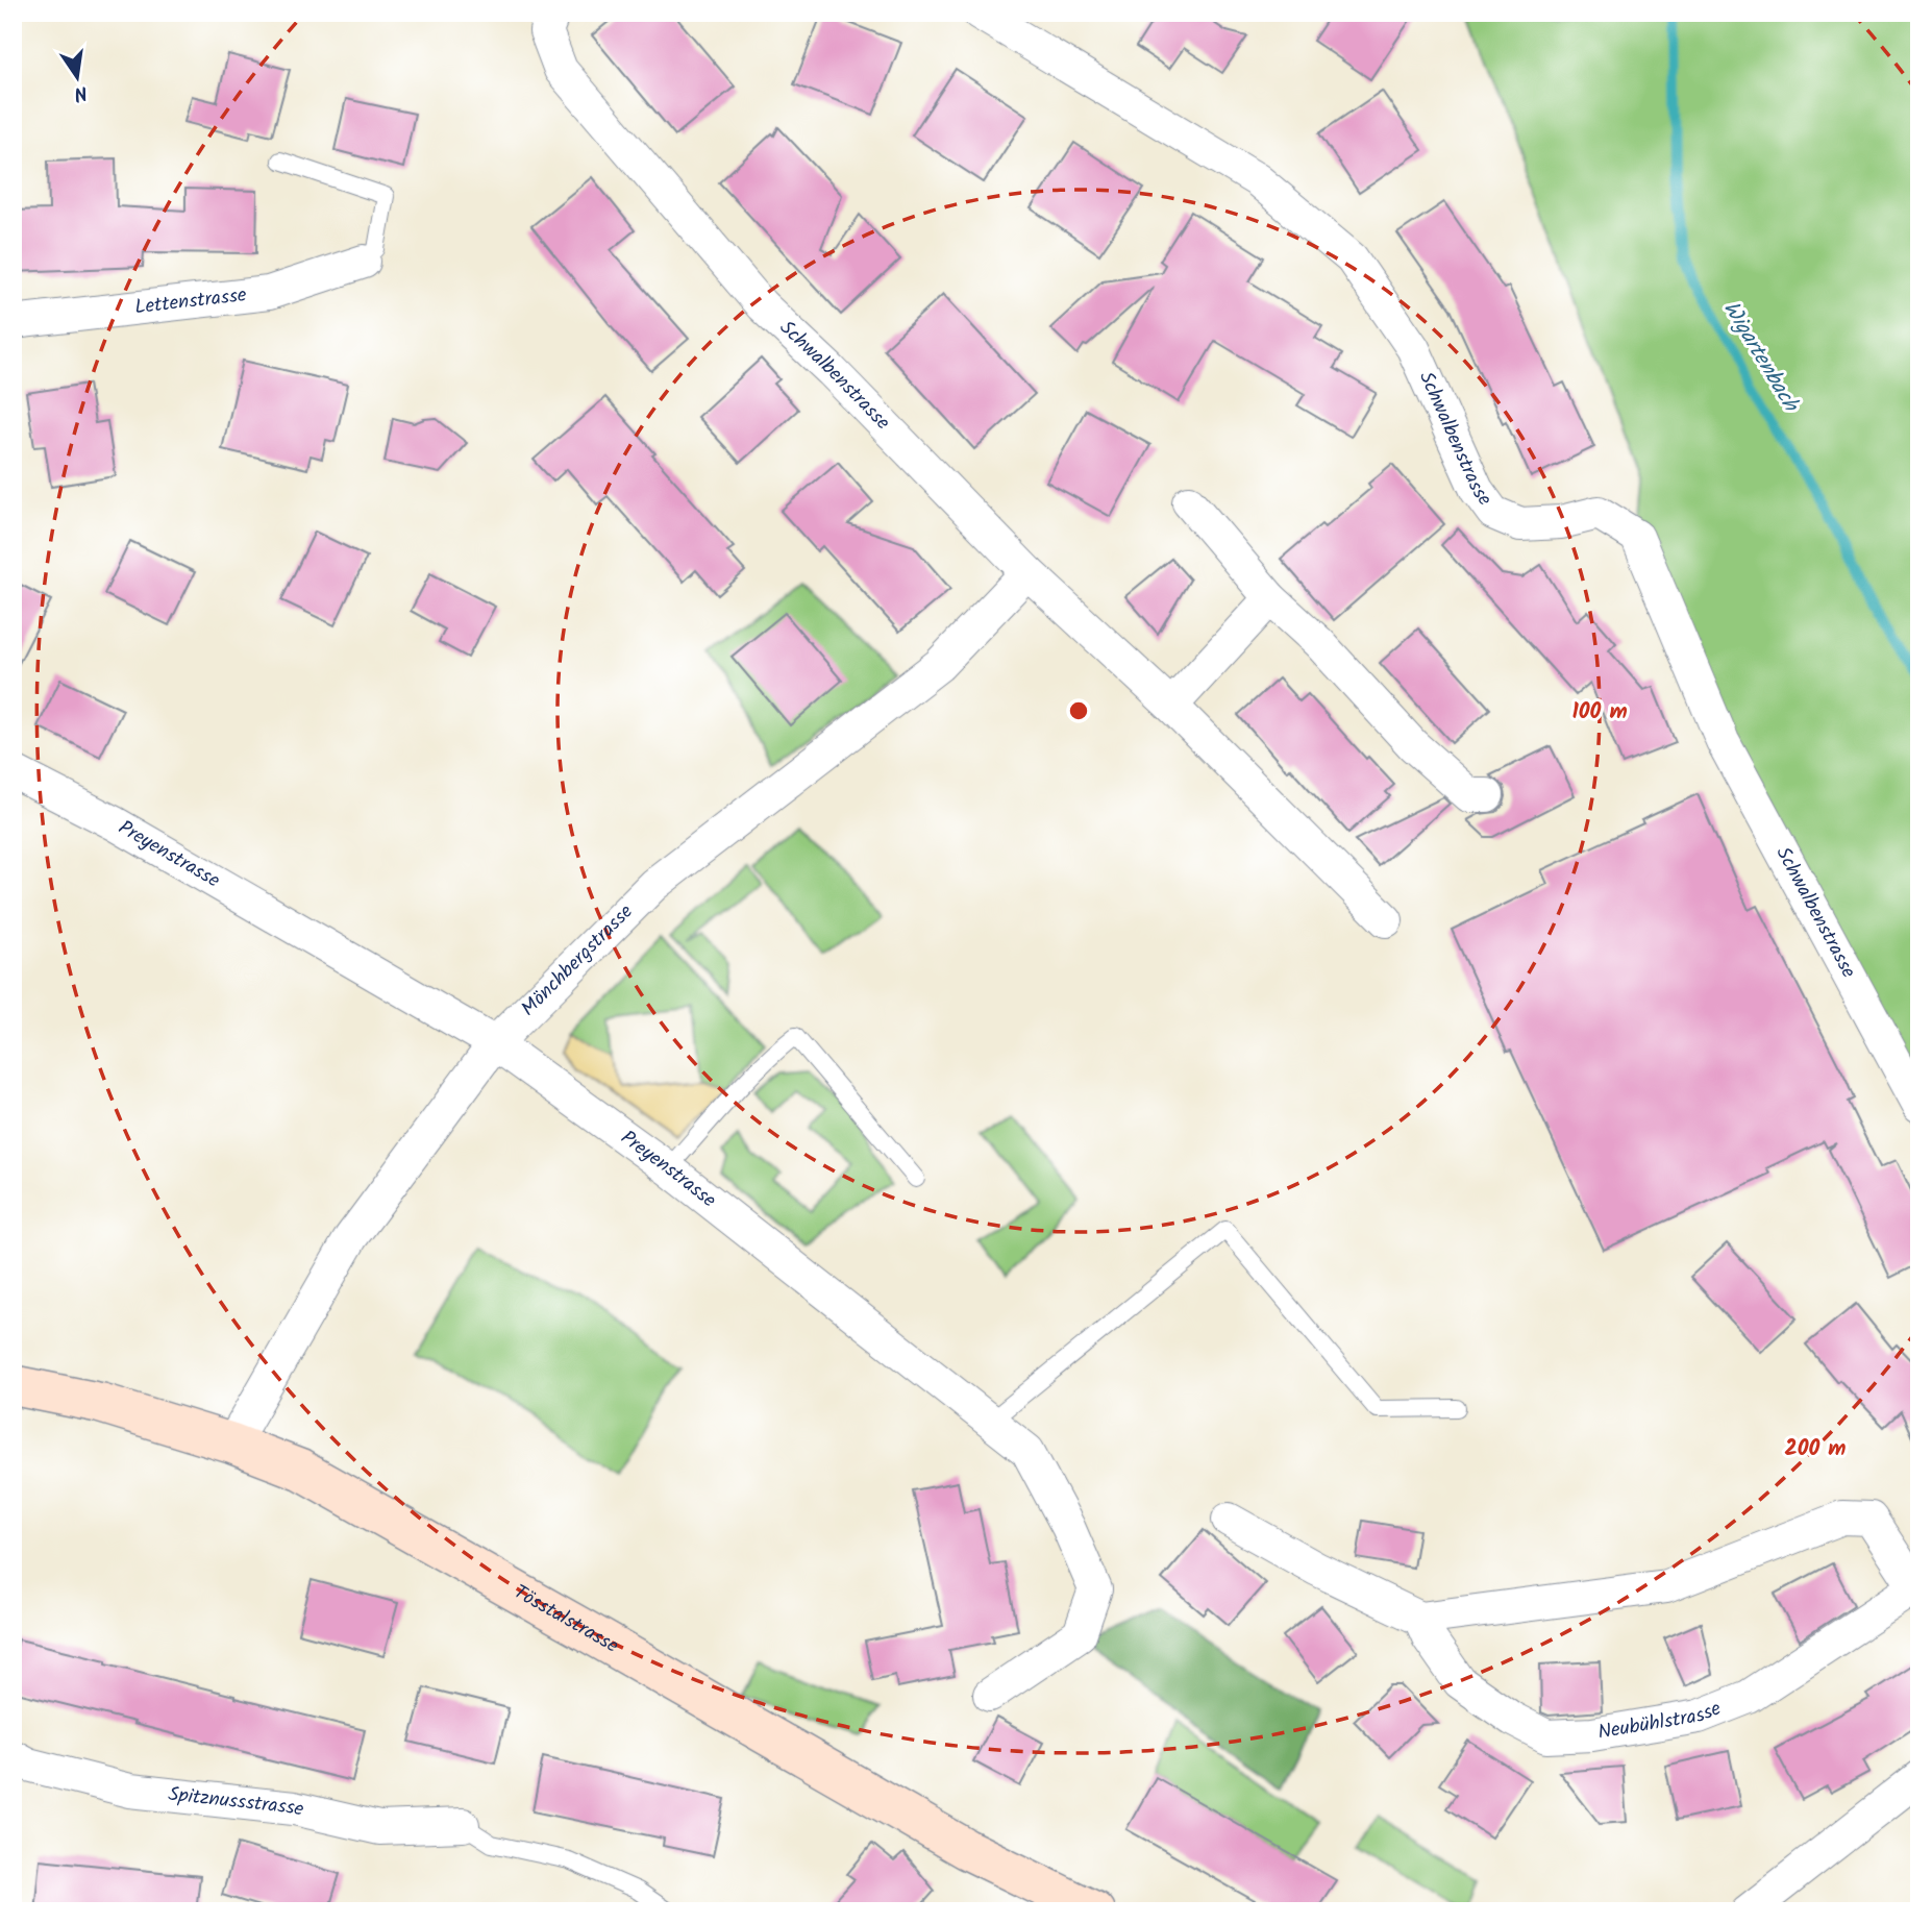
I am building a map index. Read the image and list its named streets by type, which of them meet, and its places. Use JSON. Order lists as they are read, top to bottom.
{
  "streets": {
    "main road": ["Tösstalstrasse"],
    "street": [
      "Lettenstrasse",
      "Schwalbenstrasse",
      "Preyenstrasse",
      "Mönchbergstrasse",
      "Neubühlstrasse",
      "Spitznussstrasse"
    ]
  },
  "crossings": [
    ["Schwalbenstrasse", "Mönchbergstrasse"],
    ["Preyenstrasse", "Mönchbergstrasse"],
    ["Mönchbergstrasse", "Tösstalstrasse"]
  ],
  "water": ["Wigartenbach"],
  "north": "bottom",
  "rings": ["100 m", "200 m"]
}
